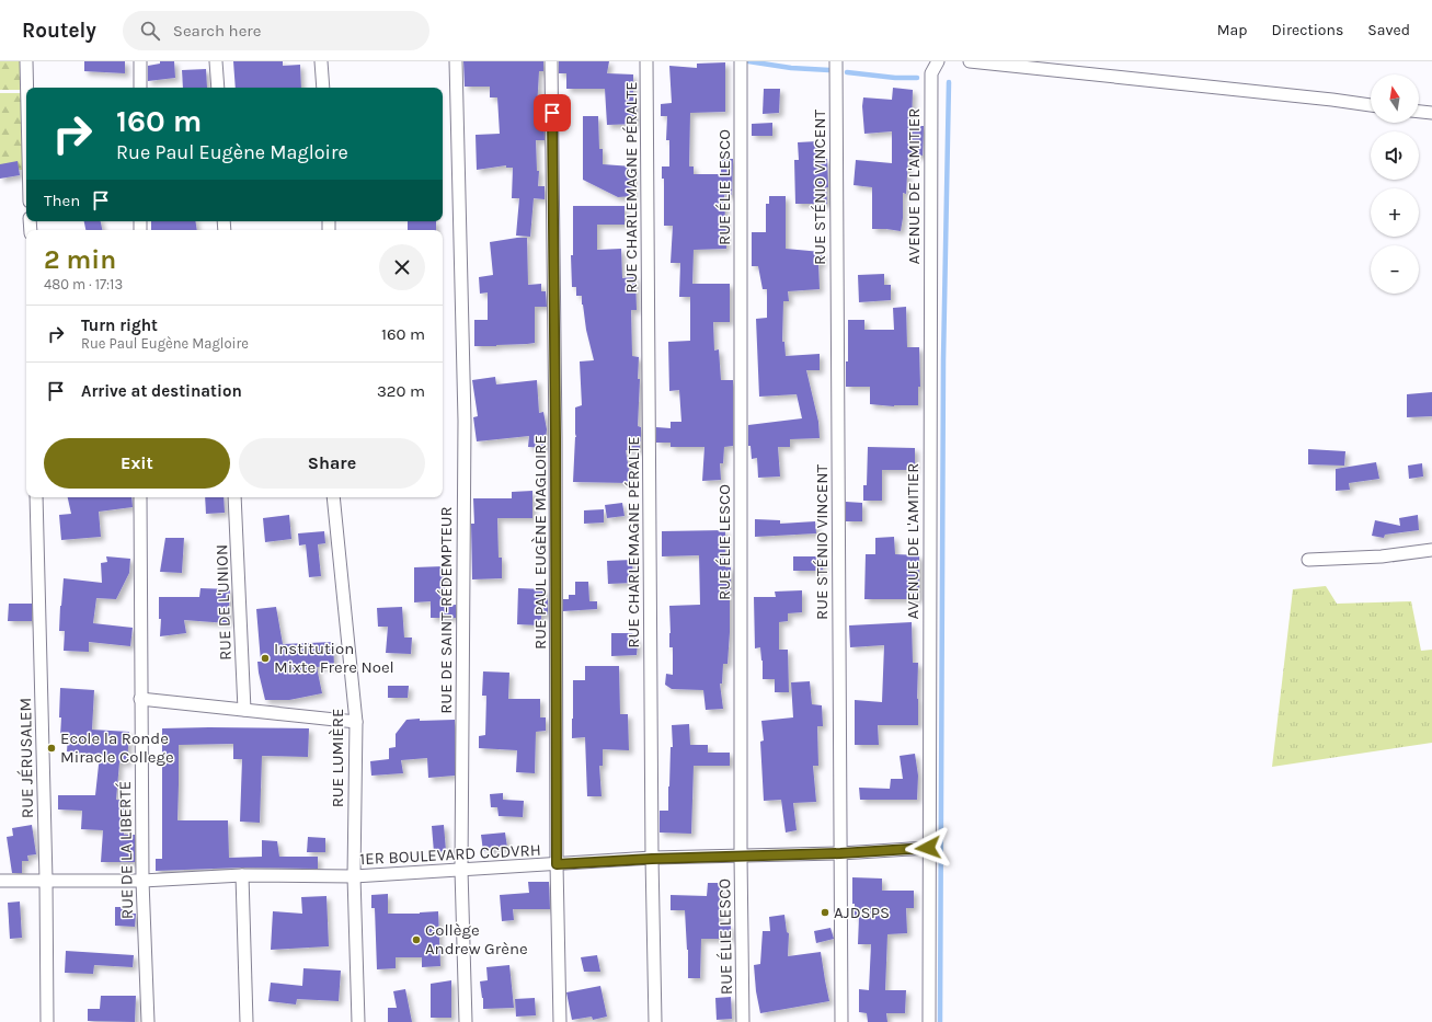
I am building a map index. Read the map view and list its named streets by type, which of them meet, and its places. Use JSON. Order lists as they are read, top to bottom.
{
  "streets": {
    "street": [
      "AVENUE DE L'AMITIER",
      "RUE CHARLEMAGNE PÉRALTE",
      "RUE ÉLIE LESCO",
      "RUE STÉNIO VINCENT",
      "RUE PAUL EUGÈNE MAGLOIRE",
      "RUE DE L'UNION",
      "RUE DE SAINT-RÉDEMPTEUR",
      "RUE JÉRUSALEM",
      "RUE LUMIÈRE",
      "RUE DE LA LIBERTÉ",
      "1ER BOULEVARD CCDVRH"
    ]
  },
  "crossings": [
    ["AVENUE DE L'AMITIER", "1ER BOULEVARD CCDVRH"],
    ["RUE CHARLEMAGNE PÉRALTE", "1ER BOULEVARD CCDVRH"],
    ["RUE ÉLIE LESCO", "1ER BOULEVARD CCDVRH"],
    ["RUE STÉNIO VINCENT", "1ER BOULEVARD CCDVRH"],
    ["RUE PAUL EUGÈNE MAGLOIRE", "1ER BOULEVARD CCDVRH"],
    ["RUE DE SAINT-RÉDEMPTEUR", "1ER BOULEVARD CCDVRH"],
    ["RUE JÉRUSALEM", "1ER BOULEVARD CCDVRH"],
    ["RUE LUMIÈRE", "1ER BOULEVARD CCDVRH"],
    ["RUE DE LA LIBERTÉ", "1ER BOULEVARD CCDVRH"]
  ],
  "places": [
    "Institution Mixte Frere Noel",
    "Ecole la Ronde Miracle College",
    "AJDSPS",
    "Collège Andrew Grène"
  ],
  "north": "top",
  "page": {
    "header": "Routely",
    "search": "Search here",
    "nav": ["Map", "Directions", "Saved"],
    "map_buttons": ["+", "−"],
    "turn": ["160 m", "Rue Paul Eugène Magloire"],
    "then": "Then",
    "heading": ["2 min", "480 m · 17:13"],
    "list": [
      {
        "name": "Turn right",
        "note": "Rue Paul Eugène Magloire",
        "value": "160 m"
      },
      {
        "name": "Arrive at destination",
        "value": "320 m"
      }
    ],
    "buttons": ["Exit", "Share"]
  }
}
